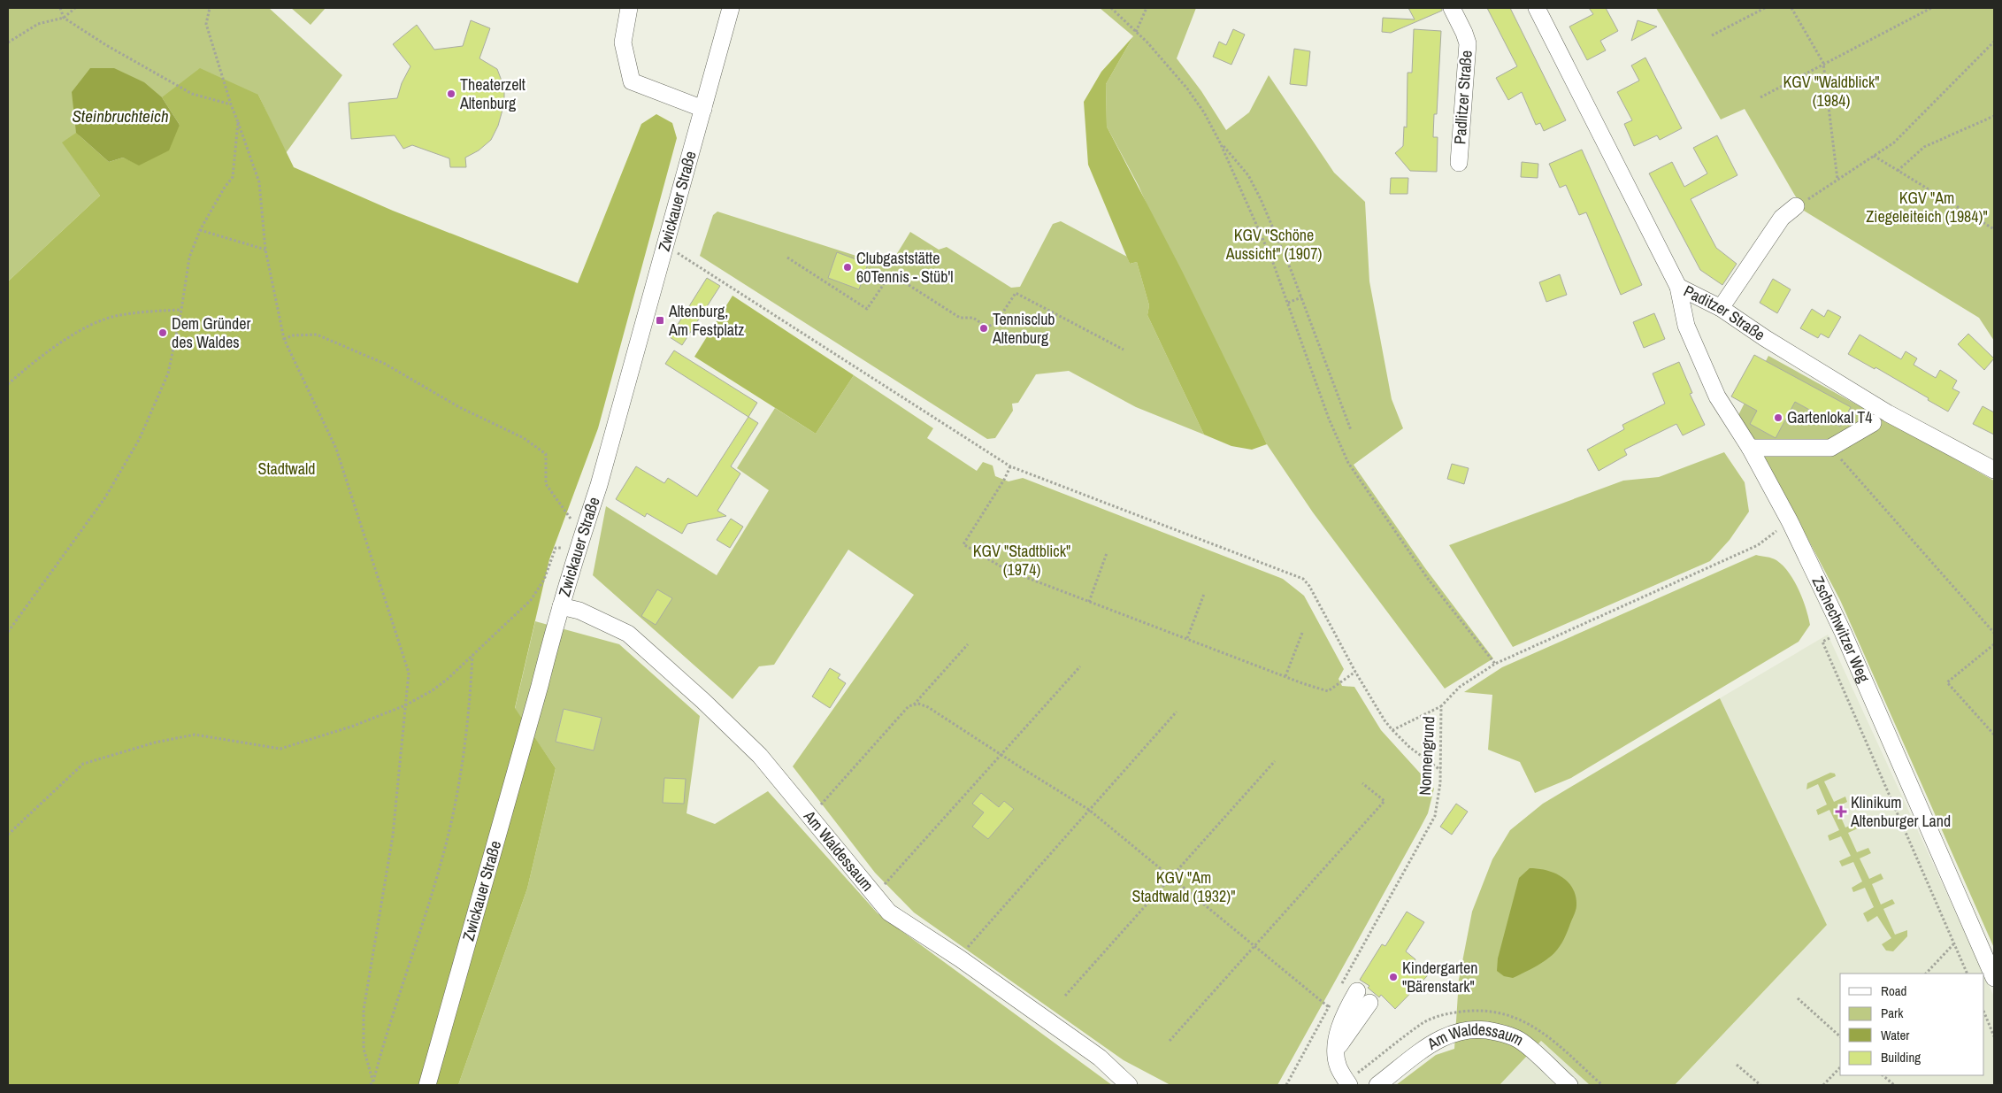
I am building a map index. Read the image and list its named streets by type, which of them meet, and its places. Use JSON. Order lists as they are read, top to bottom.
{
  "streets": {
    "street": [
      "Padlitzer Straße",
      "Zwickauer Straße",
      "Paditzer Straße",
      "Zschechwitzer Weg",
      "Am Waldessaum"
    ],
    "path": ["Nonnengrund"]
  },
  "crossings": [
    ["Zwickauer Straße", "Am Waldessaum"],
    ["Paditzer Straße", "Zschechwitzer Weg"],
    ["Zschechwitzer Weg", "Nonnengrund"]
  ],
  "water": ["Steinbruchteich"],
  "parks": [
    "KGV \"Waldblick\" (1984)",
    "KGV \"Am Ziegeleiteich (1984)\"",
    "KGV \"Schöne Aussicht\" (1907)",
    "Stadtwald",
    "KGV \"Stadtblick\" (1974)",
    "KGV \"Am Stadtwald (1932)\""
  ],
  "places": {
    "other": [
      "Theaterzelt Altenburg",
      "Clubgaststätte 60Tennis - Stüb'l",
      "Tennisclub Altenburg",
      "Dem Gründer des Waldes",
      "Gartenlokal T4",
      "Kindergarten \"Bärenstark\""
    ],
    "transit": ["Altenburg, Am Festplatz"],
    "health": ["Klinikum Altenburger Land"]
  },
  "legend": [
    "Road",
    "Park",
    "Water",
    "Building"
  ]
}
